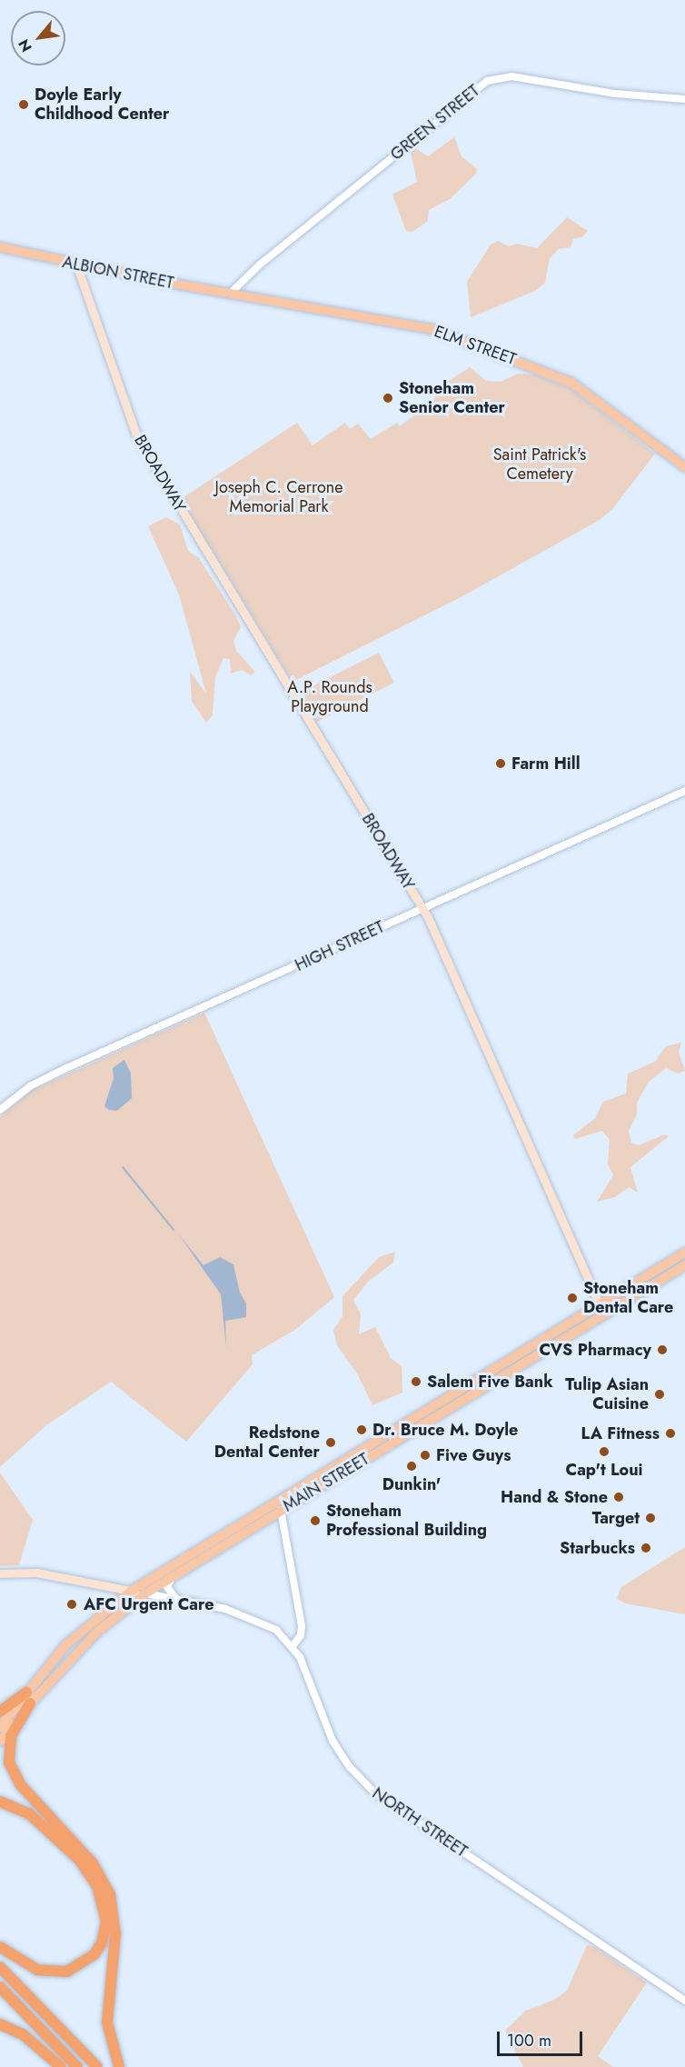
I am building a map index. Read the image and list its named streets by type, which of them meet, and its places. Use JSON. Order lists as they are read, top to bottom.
{
  "streets": {
    "main road": [
      "ALBION STREET",
      "ELM STREET",
      "BROADWAY",
      "MAIN STREET",
      "NORTH STREET"
    ],
    "street": ["GREEN STREET", "HIGH STREET"]
  },
  "crossings": [
    ["GREEN STREET", "ALBION STREET"],
    ["GREEN STREET", "ELM STREET"],
    ["ALBION STREET", "ELM STREET"],
    ["ALBION STREET", "BROADWAY"],
    ["BROADWAY", "HIGH STREET"],
    ["BROADWAY", "MAIN STREET"],
    ["MAIN STREET", "NORTH STREET"]
  ],
  "parks": ["Saint Patrick's Cemetery", "Joseph C. Cerrone Memorial Park", "A.P. Rounds Playground"],
  "places": [
    "Doyle Early Childhood Center",
    "Stoneham Senior Center",
    "Farm Hill",
    "Stoneham Dental Care",
    "CVS Pharmacy",
    "Salem Five Bank",
    "Tulip Asian Cuisine",
    "Dr. Bruce M. Doyle",
    "LA Fitness",
    "Redstone Dental Center",
    "Cap't Loui",
    "Five Guys",
    "Dunkin'",
    "Hand & Stone",
    "Target",
    "Stoneham Professional Building",
    "Starbucks",
    "AFC Urgent Care"
  ],
  "scale_bar": "100 m",
  "north": "bottom left"
}
